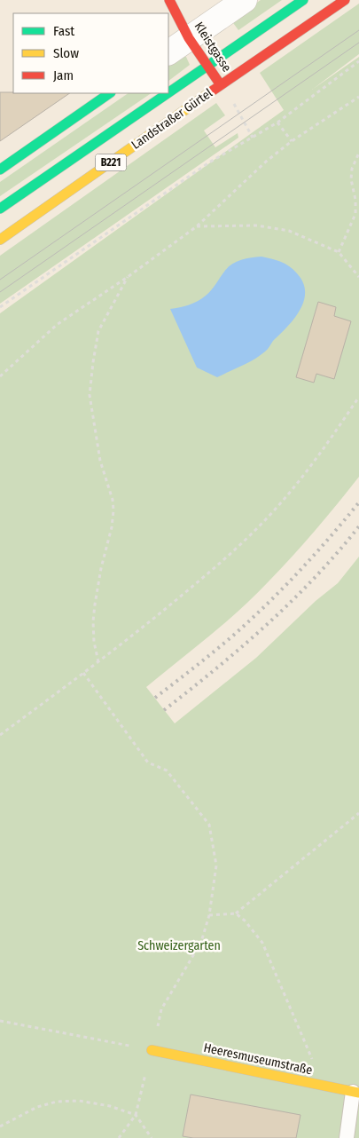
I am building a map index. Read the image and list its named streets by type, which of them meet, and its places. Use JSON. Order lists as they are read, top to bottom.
{
  "streets": {
    "main road": [
      "Kleistgasse",
      "Landstraßer Gürtel",
      "B221",
      "Heeresmuseumstraße"
    ]
  },
  "crossings": [
    ["Kleistgasse", "Landstraßer Gürtel"]
  ],
  "parks": ["Schweizergarten"],
  "legend": ["Fast", "Slow", "Jam"]
}
